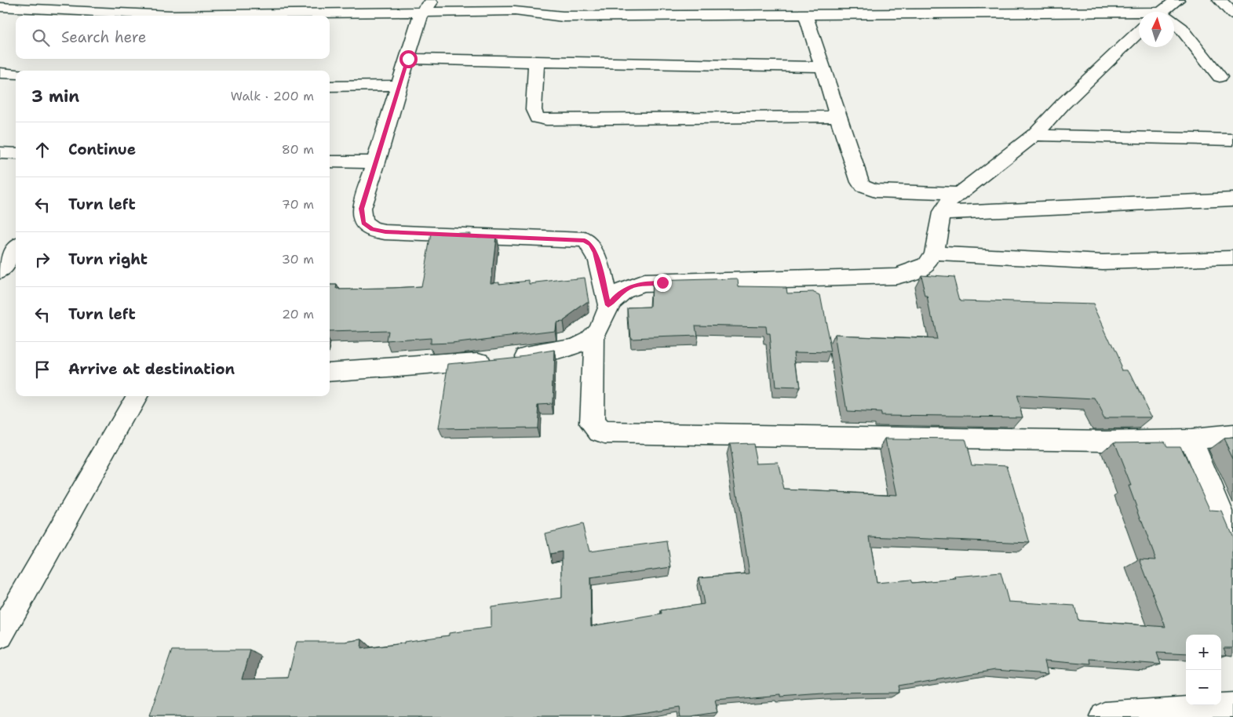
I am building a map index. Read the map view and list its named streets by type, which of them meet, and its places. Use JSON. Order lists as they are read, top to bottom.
{
  "north": "top",
  "page": {
    "search": "Search here",
    "heading": ["3 min", "Walk · 200 m"],
    "list": [
      ["Continue", "80 m"],
      ["Turn left", "70 m"],
      ["Turn right", "30 m"],
      ["Turn left", "20 m"],
      "Arrive at destination"
    ],
    "map_buttons": ["+", "−"]
  }
}
